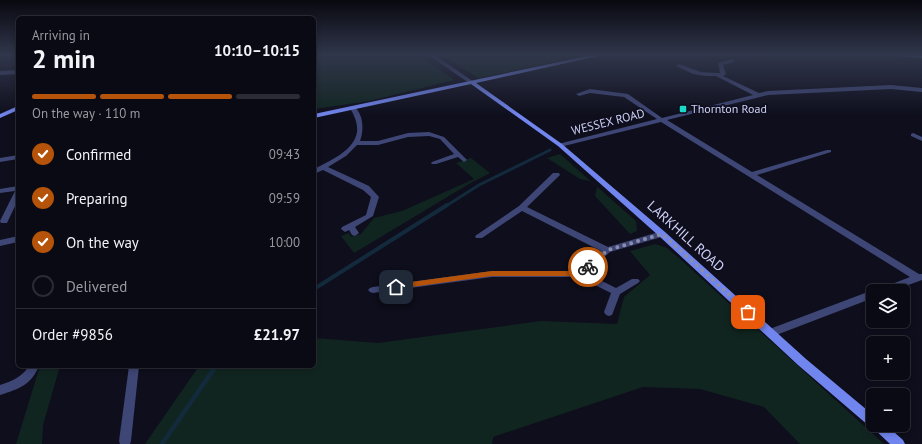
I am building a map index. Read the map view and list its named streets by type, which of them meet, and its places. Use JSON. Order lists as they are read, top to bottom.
{
  "streets": {
    "street": ["WESSEX ROAD", "LARKHILL ROAD"]
  },
  "crossings": [
    ["WESSEX ROAD", "LARKHILL ROAD"]
  ],
  "places": {
    "transit": ["Thornton Road"]
  },
  "page": {
    "heading": ["2 min", "Arriving in", "10:10–10:15"],
    "panel": ["Order #9856", "£21.97"],
    "bar": "On the way · 110 m",
    "list": [
      ["Confirmed", "09:43"],
      ["Preparing", "09:59"],
      ["On the way", "10:00"],
      "Delivered"
    ],
    "map_buttons": ["+", "−"]
  }
}
